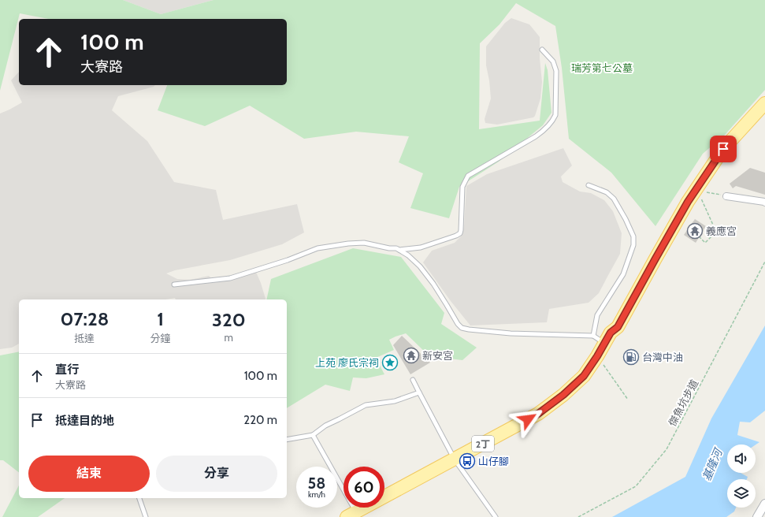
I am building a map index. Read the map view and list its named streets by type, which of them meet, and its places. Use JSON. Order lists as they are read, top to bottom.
{
  "streets": {
    "main road": ["2丁"],
    "path": ["傑魚坑步道"]
  },
  "water": ["基隆河"],
  "parks": ["瑞芳第七公墓"],
  "places": {
    "temple": ["義應宮", "新安宮"],
    "fuel station": ["台灣中油"],
    "place": ["上苑 廖氏宗祠"],
    "bus stop": ["山仔腳"]
  },
  "page": {
    "turn": ["100 m", "大寮路"],
    "eta": [
      "07:28",
      "抵達",
      "1",
      "分鐘",
      "320",
      "m"
    ],
    "list": [
      {
        "name": "直行",
        "note": "大寮路",
        "value": "100 m"
      },
      {
        "name": "抵達目的地",
        "value": "220 m"
      }
    ],
    "buttons": ["結束", "分享"],
    "speed": "58 km/h",
    "limit": "60"
  }
}
